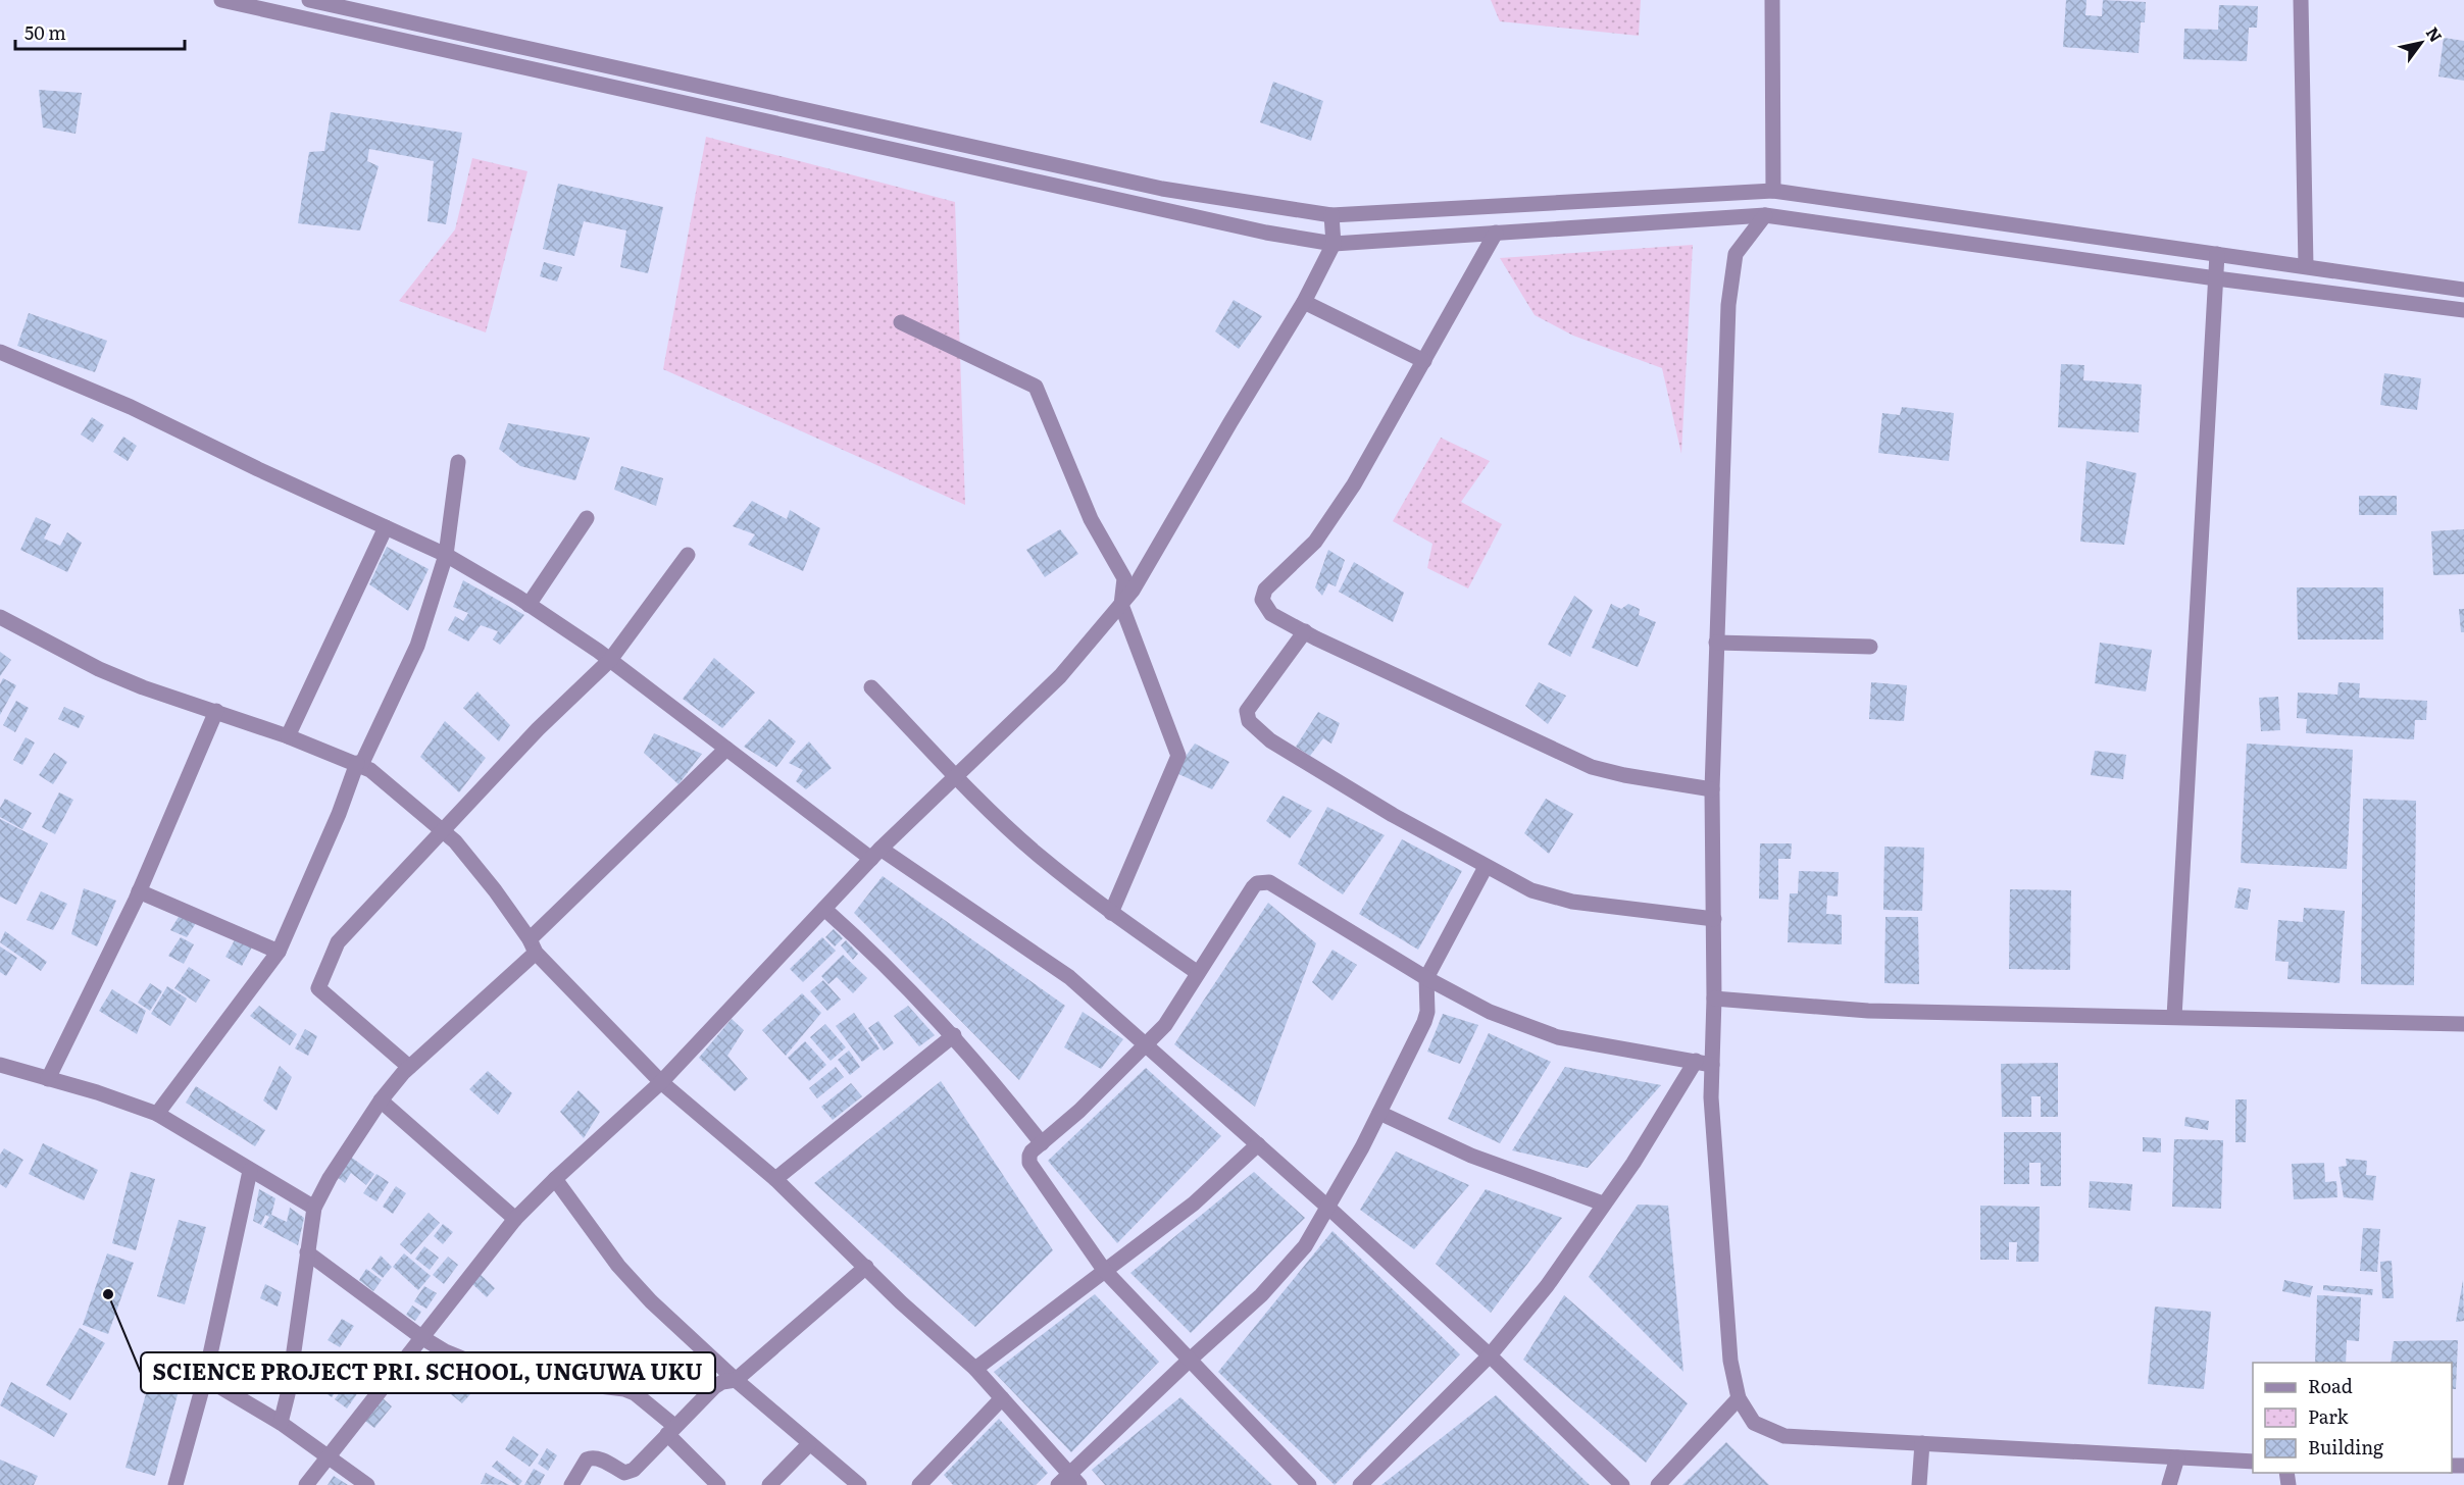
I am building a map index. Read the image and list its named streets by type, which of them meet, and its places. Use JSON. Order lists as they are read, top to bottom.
{
  "places": ["SCIENCE PROJECT PRI. SCHOOL, UNGUWA UKU"],
  "legend": ["Road", "Park", "Building"],
  "scale_bar": "50 m",
  "north": "top right"
}
